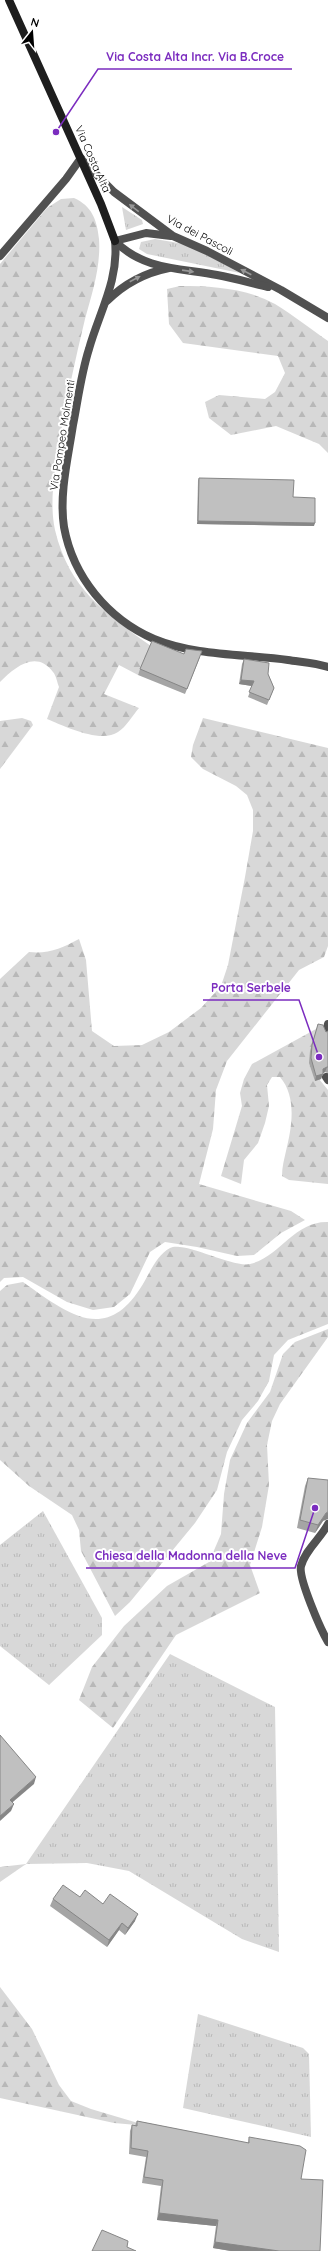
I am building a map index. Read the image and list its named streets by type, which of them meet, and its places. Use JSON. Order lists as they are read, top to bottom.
{
  "streets": {
    "main road": ["Via Costa Alta"],
    "street": ["Via dei Pascoli", "Via Pompeo Molmenti"]
  },
  "crossings": [
    ["Via Costa Alta", "Via dei Pascoli"],
    ["Via Costa Alta", "Via Pompeo Molmenti"],
    ["Via dei Pascoli", "Via Pompeo Molmenti"]
  ],
  "places": ["Via Costa Alta Incr. Via B.Croce", "Porta Serbele", "Chiesa della Madonna della Neve"],
  "north": "top"
}
